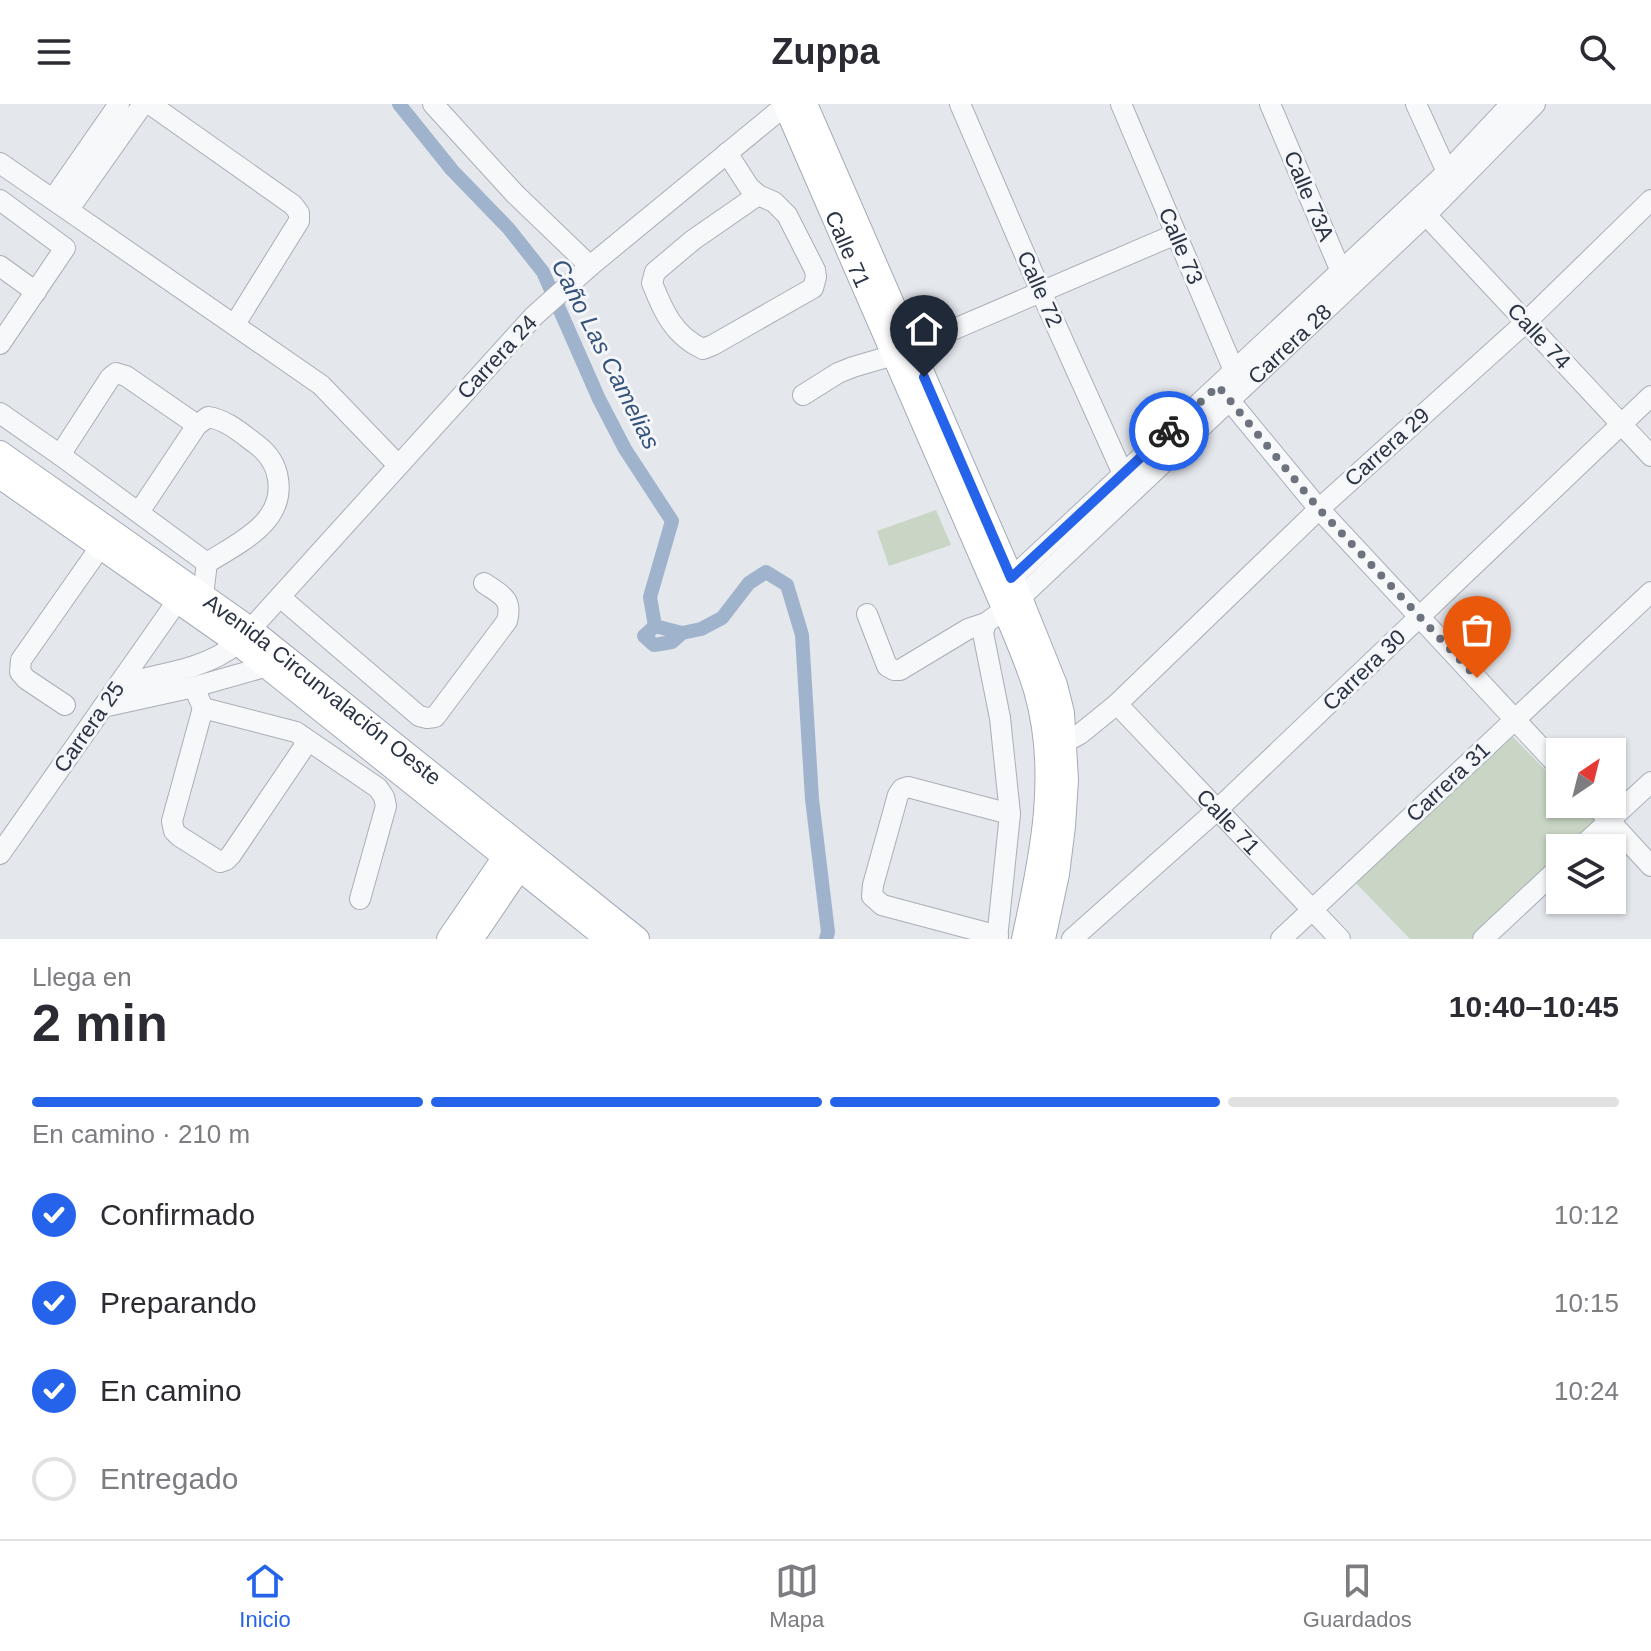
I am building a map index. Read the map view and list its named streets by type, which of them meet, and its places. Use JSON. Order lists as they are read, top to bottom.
{
  "streets": {
    "main road": ["Calle 71", "Avenida Circunvalación Oeste"],
    "street": [
      "Calle 73A",
      "Calle 73",
      "Calle 72",
      "Calle 74",
      "Carrera 28",
      "Carrera 24",
      "Carrera 29",
      "Carrera 30",
      "Carrera 25",
      "Carrera 31"
    ]
  },
  "crossings": [
    ["Calle 73A", "Carrera 28"],
    ["Calle 73", "Carrera 28"],
    ["Calle 73", "Carrera 29"],
    ["Calle 73", "Carrera 30"],
    ["Calle 73", "Carrera 31"],
    ["Calle 71", "Carrera 28"],
    ["Calle 71", "Carrera 24"],
    ["Calle 71", "Carrera 29"],
    ["Calle 71", "Carrera 30"],
    ["Calle 71", "Carrera 31"],
    ["Calle 72", "Carrera 28"],
    ["Calle 74", "Carrera 28"],
    ["Calle 74", "Carrera 29"],
    ["Calle 74", "Carrera 30"],
    ["Carrera 24", "Avenida Circunvalación Oeste"],
    ["Carrera 24", "Carrera 25"],
    ["Avenida Circunvalación Oeste", "Carrera 25"]
  ],
  "water": ["Caño Las Camelias"],
  "north": "top right",
  "page": {
    "header": "Zuppa",
    "heading": ["2 min", "Llega en", "10:40–10:45"],
    "bar": "En camino · 210 m",
    "list": [
      ["Confirmado", "10:12"],
      ["Preparando", "10:15"],
      ["En camino", "10:24"],
      "Entregado"
    ],
    "tabs": ["Inicio", "Mapa", "Guardados"]
  }
}
